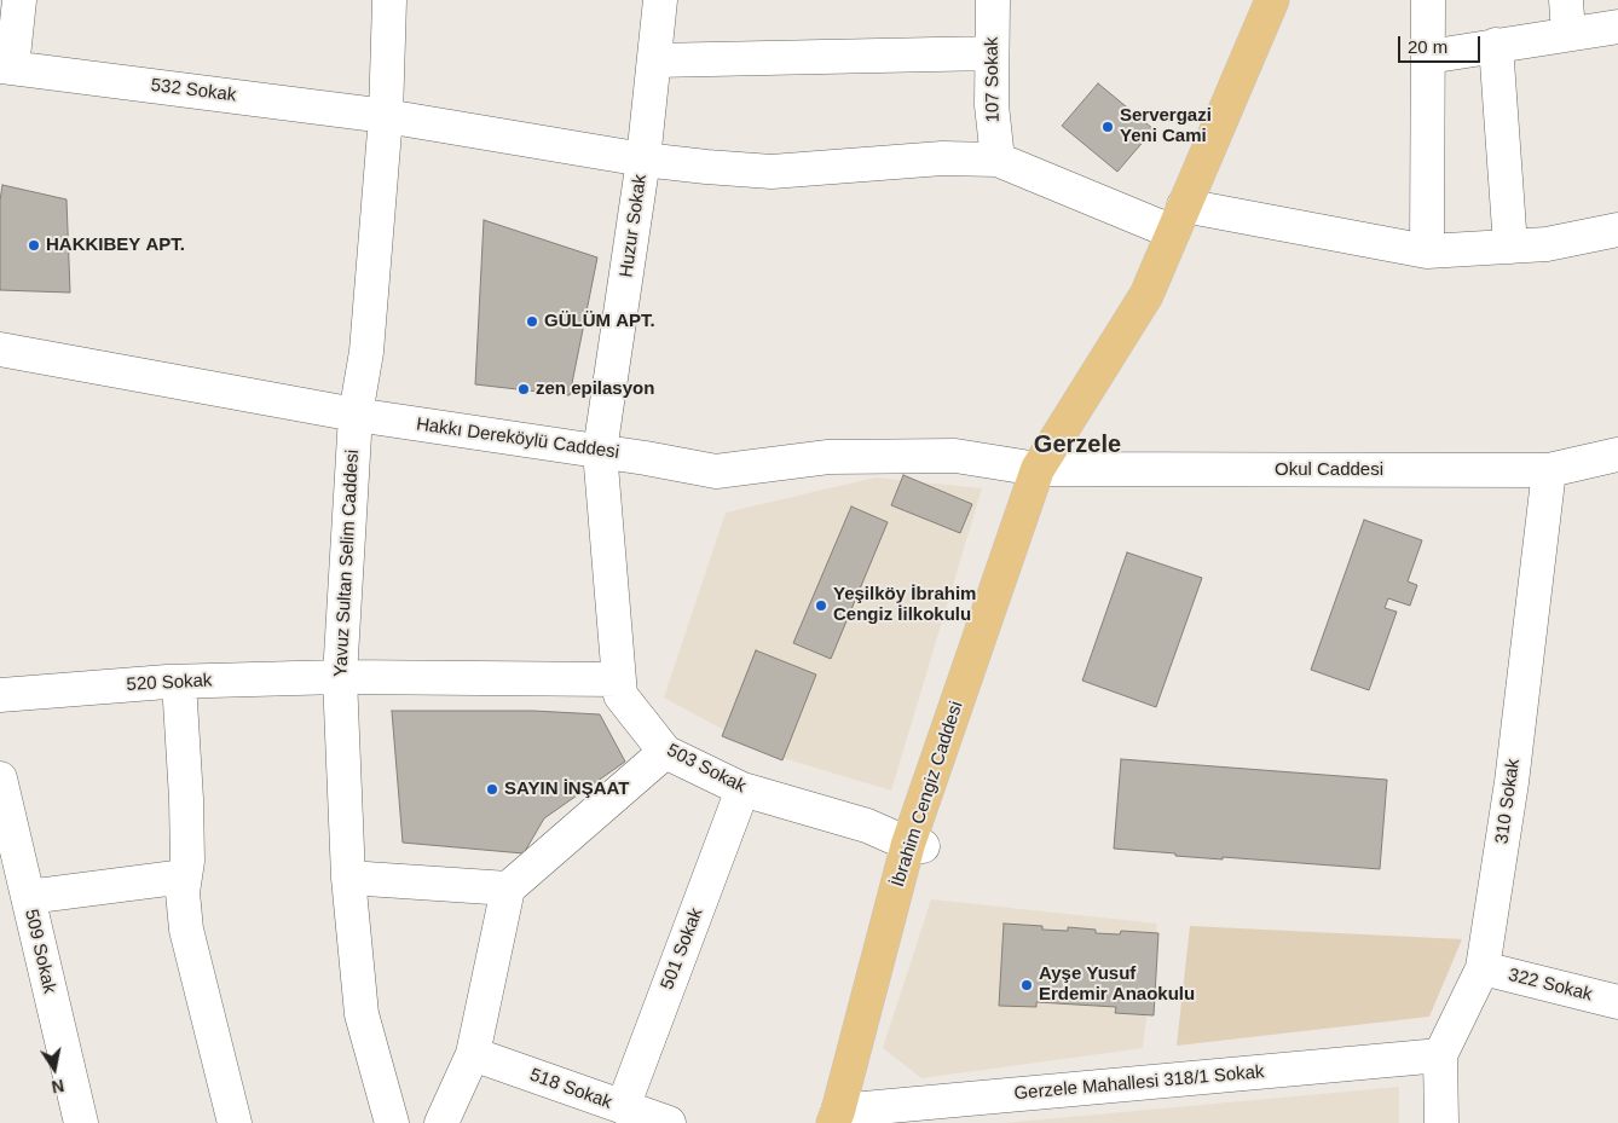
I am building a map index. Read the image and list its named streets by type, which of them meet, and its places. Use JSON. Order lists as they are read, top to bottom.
{
  "streets": {
    "main road": ["İbrahim Cengiz Caddesi"],
    "street": [
      "107 Sokak",
      "532 Sokak",
      "Huzur Sokak",
      "Hakkı Dereköylü Caddesi",
      "Okul Caddesi",
      "Yavuz Sultan Selim Caddesi",
      "520 Sokak",
      "503 Sokak",
      "310 Sokak",
      "501 Sokak",
      "509 Sokak",
      "322 Sokak",
      "Gerzele Mahallesi 318/1 Sokak",
      "518 Sokak"
    ]
  },
  "crossings": [
    ["107 Sokak", "532 Sokak"],
    ["532 Sokak", "Huzur Sokak"],
    ["532 Sokak", "Yavuz Sultan Selim Caddesi"],
    ["Huzur Sokak", "Hakkı Dereköylü Caddesi"],
    ["Huzur Sokak", "503 Sokak"],
    ["Hakkı Dereköylü Caddesi", "Okul Caddesi"],
    ["Hakkı Dereköylü Caddesi", "Yavuz Sultan Selim Caddesi"],
    ["Hakkı Dereköylü Caddesi", "503 Sokak"],
    ["Hakkı Dereköylü Caddesi", "İbrahim Cengiz Caddesi"],
    ["Okul Caddesi", "İbrahim Cengiz Caddesi"],
    ["Okul Caddesi", "310 Sokak"],
    ["Yavuz Sultan Selim Caddesi", "520 Sokak"],
    ["520 Sokak", "503 Sokak"],
    ["503 Sokak", "İbrahim Cengiz Caddesi"],
    ["503 Sokak", "501 Sokak"],
    ["İbrahim Cengiz Caddesi", "Gerzele Mahallesi 318/1 Sokak"],
    ["310 Sokak", "322 Sokak"],
    ["310 Sokak", "Gerzele Mahallesi 318/1 Sokak"],
    ["501 Sokak", "518 Sokak"]
  ],
  "districts": ["Gerzele"],
  "places": [
    "Servergazi Yeni Cami",
    "HAKKIBEY APT.",
    "GÜLÜM APT.",
    "zen epilasyon",
    "Yeşilköy İbrahim Cengiz İilkokulu",
    "SAYIN İNŞAAT",
    "Ayşe Yusuf Erdemir Anaokulu"
  ],
  "scale_bar": "20 m",
  "north": "bottom"
}
